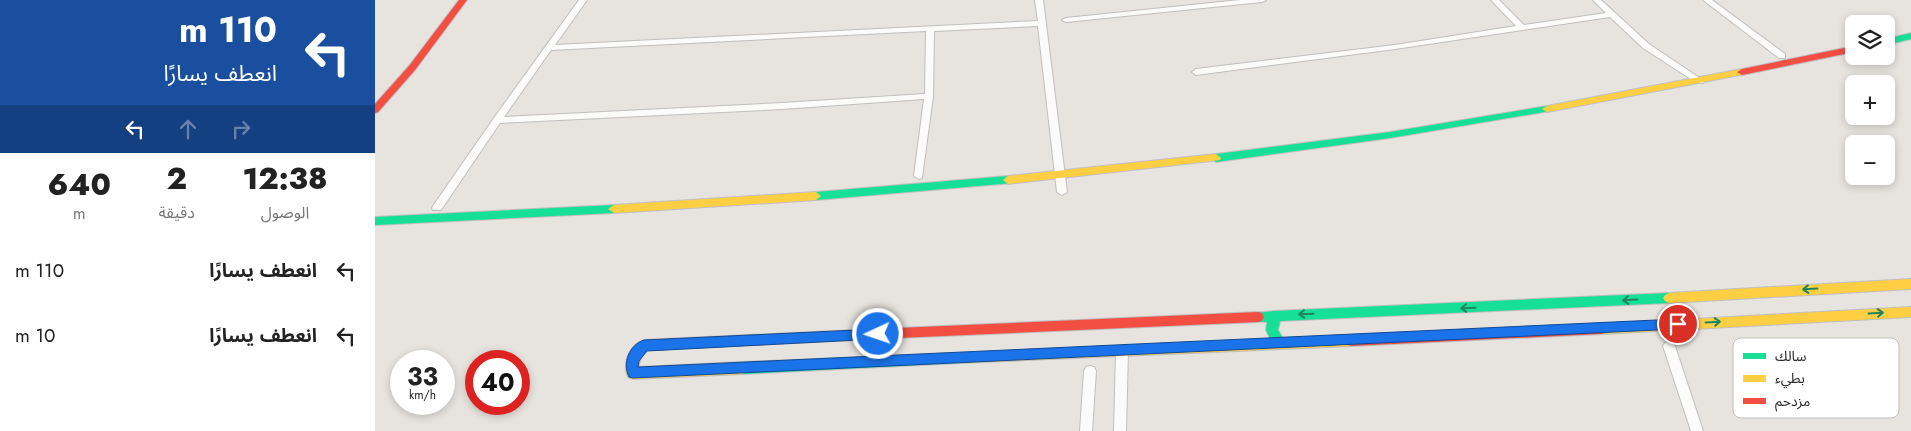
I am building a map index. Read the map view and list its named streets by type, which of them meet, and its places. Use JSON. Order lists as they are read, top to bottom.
{
  "legend": ["سالك", "بطيء", "مزدحم"],
  "page": {
    "turn": ["110 m", "انعطف يسارًا"],
    "map_buttons": ["+", "−"],
    "eta": [
      "12:38",
      "الوصول",
      "2",
      "دقيقة",
      "640",
      "m"
    ],
    "list": [
      {
        "name": "انعطف يسارًا",
        "value": "110 m"
      },
      {
        "name": "انعطف يسارًا",
        "value": "10 m"
      }
    ],
    "speed": "33 km/h",
    "limit": "40"
  }
}
